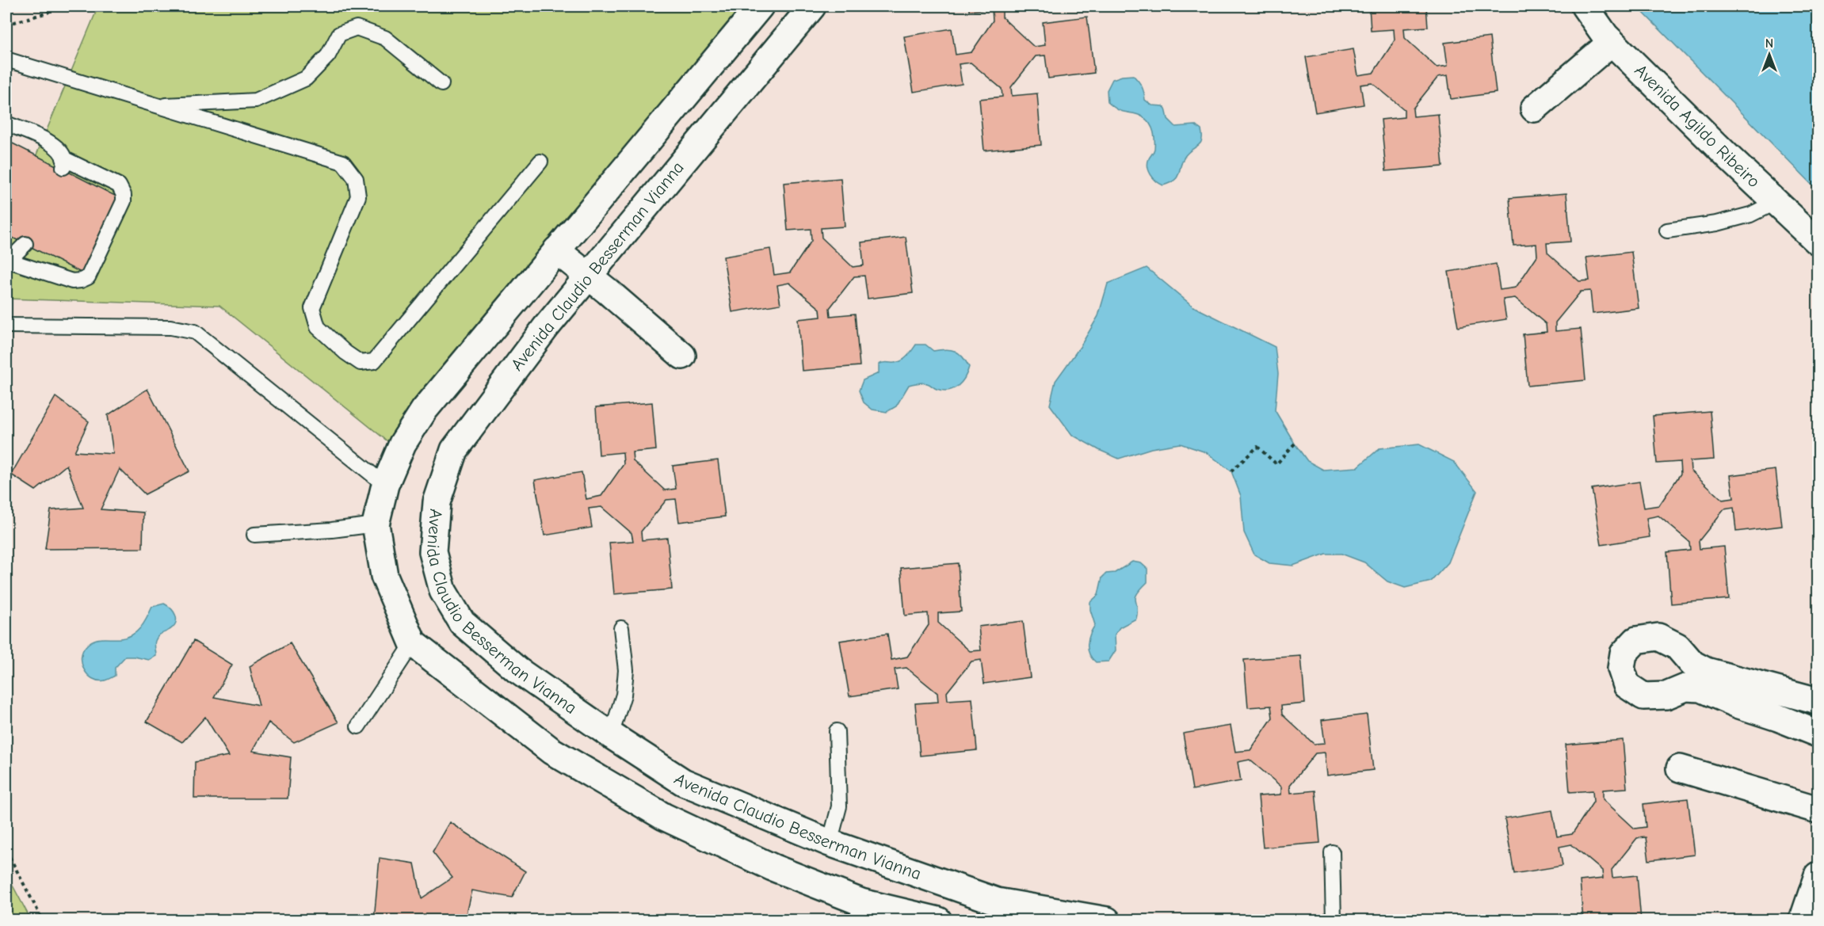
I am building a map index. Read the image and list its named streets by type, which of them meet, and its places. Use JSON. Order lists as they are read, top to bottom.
{
  "streets": {
    "street": ["Avenida Agildo Ribeiro", "Avenida Claudio Besserman Vianna"]
  },
  "north": "top"
}
